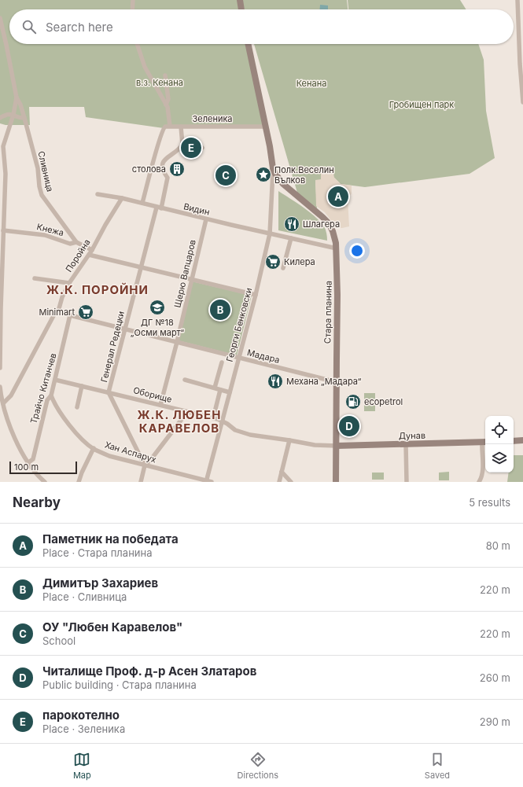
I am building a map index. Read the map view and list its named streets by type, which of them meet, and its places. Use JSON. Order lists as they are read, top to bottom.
{
  "streets": {
    "main road": ["Стара планина", "Дунав"],
    "street": [
      "Зеленика",
      "Сливница",
      "Видин",
      "Кнежа",
      "Поройна",
      "Щерю Вапцаров",
      "Георги Бенковски",
      "Генерал Редецки",
      "Мадара",
      "Трайчо Китанчев",
      "Оборище",
      "Хан Аспарух"
    ]
  },
  "crossings": [
    ["Сливница", "Кнежа"],
    ["Сливница", "Поройна"],
    ["Видин", "Поройна"],
    ["Видин", "Щерю Вапцаров"],
    ["Видин", "Стара планина"],
    ["Видин", "Георги Бенковски"],
    ["Видин", "Генерал Редецки"],
    ["Поройна", "Мадара"],
    ["Щерю Вапцаров", "Мадара"],
    ["Щерю Вапцаров", "Оборище"],
    ["Стара планина", "Георги Бенковски"],
    ["Стара планина", "Мадара"],
    ["Стара планина", "Оборище"],
    ["Стара планина", "Дунав"],
    ["Георги Бенковски", "Мадара"],
    ["Георги Бенковски", "Оборище"],
    ["Георги Бенковски", "Хан Аспарух"],
    ["Генерал Редецки", "Мадара"],
    ["Генерал Редецки", "Оборище"],
    ["Генерал Редецки", "Хан Аспарух"],
    ["Мадара", "Трайчо Китанчев"],
    ["Трайчо Китанчев", "Оборище"],
    ["Трайчо Китанчев", "Хан Аспарух"],
    ["Оборище", "Дунав"]
  ],
  "districts": ["Ж.К. ПОРОЙНИ", "Ж.К. ЛЮБЕН КАРАВЕЛОВ"],
  "parks": ["в.з. Кенана", "Кенана", "Гробищен парк"],
  "places": {
    "building": ["столова"],
    "place": ["Полк.Веселин Вълков"],
    "restaurant": ["Шлагера", "Механа „Мадара“"],
    "supermarket": ["Килера", "Minimart"],
    "school or university": ["ДГ №18 „Осми март“"],
    "fuel station": ["ecopetrol"]
  },
  "scale_bar": "100 m",
  "page": {
    "search": "Search here",
    "pins": [
      "E",
      "C",
      "A",
      "B",
      "D"
    ],
    "scale": "100 m",
    "heading": ["Nearby", "5 results"],
    "list": [
      {
        "mark": "A",
        "name": "Паметник на победата",
        "note": "Place · Стара планина",
        "value": "80 m"
      },
      {
        "mark": "B",
        "name": "Димитър Захариев",
        "note": "Place · Сливница",
        "value": "220 m"
      },
      {
        "mark": "C",
        "name": "ОУ \"Любен Каравелов\"",
        "note": "School",
        "value": "220 m"
      },
      {
        "mark": "D",
        "name": "Читалище Проф. д-р Асен Златаров",
        "note": "Public building · Стара планина",
        "value": "260 m"
      },
      {
        "mark": "E",
        "name": "парокотелно",
        "note": "Place · Зеленика",
        "value": "290 m"
      }
    ],
    "nav": ["Map", "Directions", "Saved"]
  }
}
